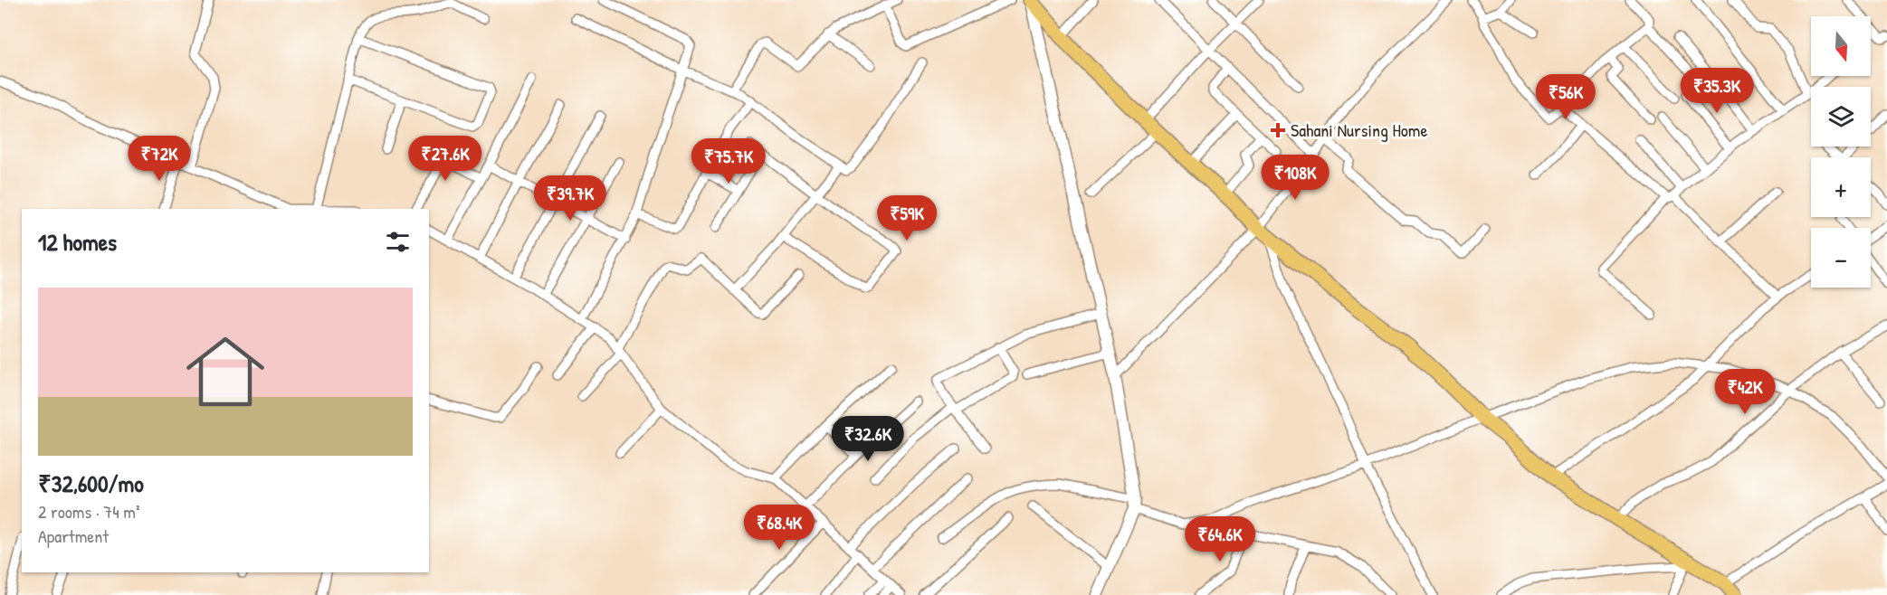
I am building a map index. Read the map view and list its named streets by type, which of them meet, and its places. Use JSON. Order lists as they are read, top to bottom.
{
  "places": {
    "health": ["Sahani Nursing Home"]
  },
  "north": "bottom",
  "page": {
    "map_buttons": ["+", "−"],
    "price": [
      "₹35.3K",
      "₹56K",
      "₹72K",
      "₹27.6K",
      "₹75.7K",
      "₹108K",
      "₹39.7K",
      "₹59K",
      "₹42K",
      "₹32.6K",
      "₹68.4K",
      "₹64.6K"
    ],
    "heading": "12 homes",
    "list": [
      {
        "name": "₹32,600/mo",
        "note": "2 rooms · 74 m² · Apartment"
      }
    ]
  }
}
